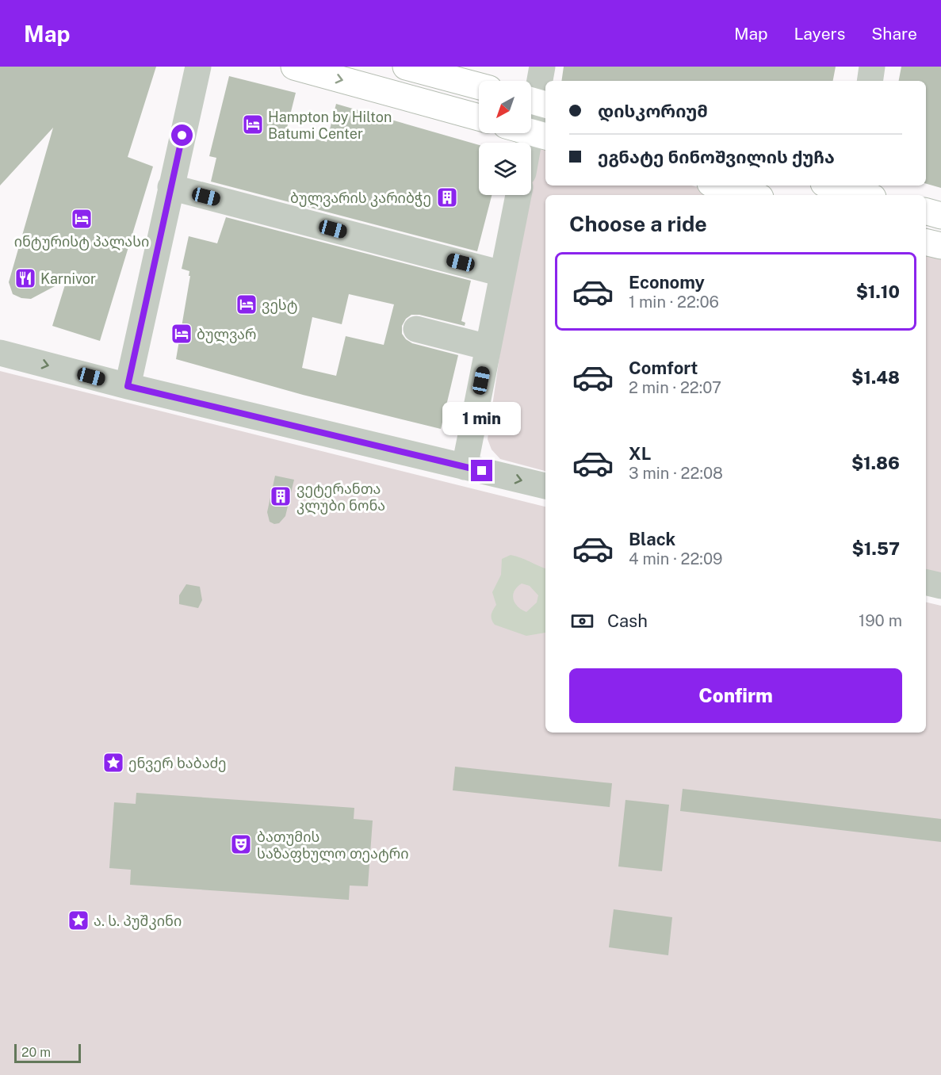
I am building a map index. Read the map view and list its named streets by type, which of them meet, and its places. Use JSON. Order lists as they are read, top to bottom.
{
  "places": {
    "hotel": [
      "Hampton by Hilton Batumi Center",
      "ინტურისტ პალასი",
      "ვესტ",
      "ბულვარ"
    ],
    "building": ["ბულვარის კარიბჭე", "ვეტერანთა კლუბი ნონა"],
    "restaurant": ["Karnivor"],
    "place": ["ენვერ ხაბაძე", "ა. ს. პუშკინი"],
    "theatre": ["ბათუმის საზაფხულო თეატრი"]
  },
  "scale_bar": "20 m",
  "north": "bottom left",
  "page": {
    "header": "Map",
    "nav": ["Map", "Layers", "Share"],
    "banner": ["დისკორიუმ", "ეგნატე ნინოშვილის ქუჩა"],
    "heading": "Choose a ride",
    "list": [
      {
        "name": "Economy",
        "note": "1 min · 22:06",
        "value": "$1.10"
      },
      {
        "name": "Comfort",
        "note": "2 min · 22:07",
        "value": "$1.48"
      },
      {
        "name": "XL",
        "note": "3 min · 22:08",
        "value": "$1.86"
      },
      {
        "name": "Black",
        "note": "4 min · 22:09",
        "value": "$1.57"
      }
    ],
    "bubble": "1 min",
    "pay": ["Cash", "190 m"],
    "buttons": "Confirm",
    "scale": "20 m"
  }
}
